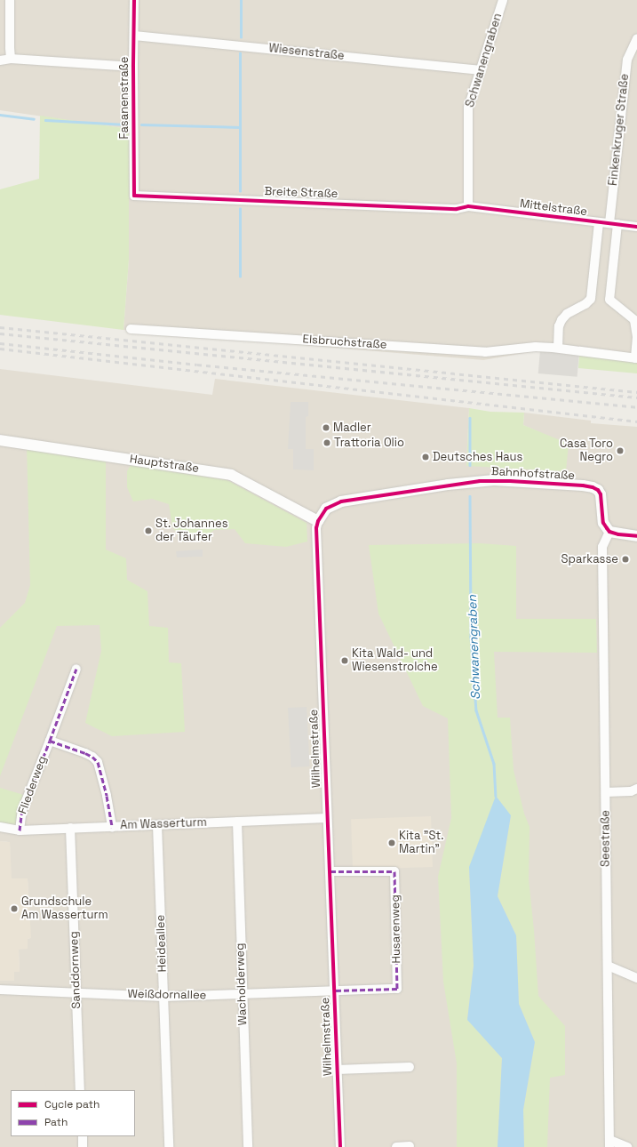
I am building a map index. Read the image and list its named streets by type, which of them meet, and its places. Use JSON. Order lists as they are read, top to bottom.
{
  "streets": {
    "street": [
      "Wiesenstraße",
      "Schwanengraben",
      "Fasanenstraße",
      "Finkenkruger Straße",
      "Breite Straße",
      "Mittelstraße",
      "Elsbruchstraße",
      "Hauptstraße",
      "Bahnhofstraße",
      "Wilhelmstraße",
      "Fliederweg",
      "Am Wasserturm",
      "Seestraße",
      "Husarenweg",
      "Heideallee",
      "Sanddornweg",
      "Wacholderweg",
      "Weißdornallee"
    ]
  },
  "crossings": [
    ["Wiesenstraße", "Schwanengraben"],
    ["Wiesenstraße", "Fasanenstraße"],
    ["Schwanengraben", "Breite Straße"],
    ["Schwanengraben", "Mittelstraße"],
    ["Fasanenstraße", "Breite Straße"],
    ["Finkenkruger Straße", "Mittelstraße"],
    ["Finkenkruger Straße", "Elsbruchstraße"],
    ["Breite Straße", "Mittelstraße"],
    ["Hauptstraße", "Bahnhofstraße"],
    ["Hauptstraße", "Wilhelmstraße"],
    ["Bahnhofstraße", "Wilhelmstraße"],
    ["Bahnhofstraße", "Seestraße"],
    ["Wilhelmstraße", "Am Wasserturm"],
    ["Wilhelmstraße", "Husarenweg"],
    ["Wilhelmstraße", "Weißdornallee"],
    ["Fliederweg", "Am Wasserturm"],
    ["Am Wasserturm", "Heideallee"],
    ["Am Wasserturm", "Sanddornweg"],
    ["Am Wasserturm", "Wacholderweg"],
    ["Husarenweg", "Weißdornallee"],
    ["Heideallee", "Weißdornallee"],
    ["Sanddornweg", "Weißdornallee"],
    ["Wacholderweg", "Weißdornallee"]
  ],
  "water": ["Schwanengraben"],
  "places": [
    "Madler",
    "Trattoria Olio",
    "Casa Toro Negro",
    "Deutsches Haus",
    "St. Johannes der Täufer",
    "Sparkasse",
    "Kita Wald- und Wiesenstrolche",
    "Kita \"St. Martin\"",
    "Grundschule Am Wasserturm"
  ],
  "legend": ["Cycle path", "Path"]
}
